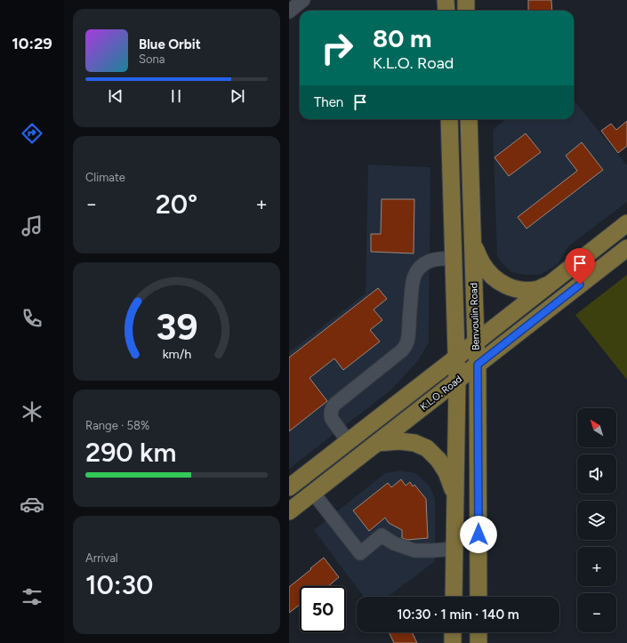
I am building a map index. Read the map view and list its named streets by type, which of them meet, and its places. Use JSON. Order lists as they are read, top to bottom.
{
  "streets": {
    "main road": ["Benvoulin Road", "K.L.O. Road"]
  },
  "crossings": [
    ["Benvoulin Road", "K.L.O. Road"]
  ],
  "north": "top left",
  "page": {
    "tabs": "10:29",
    "turn": ["80 m", "K.L.O. Road"],
    "song": ["Blue Orbit", "Sona"],
    "then": "Then",
    "tile": [
      "Climate",
      ["Range · 58%", "290 km"],
      ["Arrival", "10:30"]
    ],
    "heat": ["−", "20°", "+"],
    "map_buttons": ["+", "−"],
    "limit": "50",
    "trip": "10:30 · 1 min · 140 m",
    "gauge": ["39", "km/h"]
  }
}
